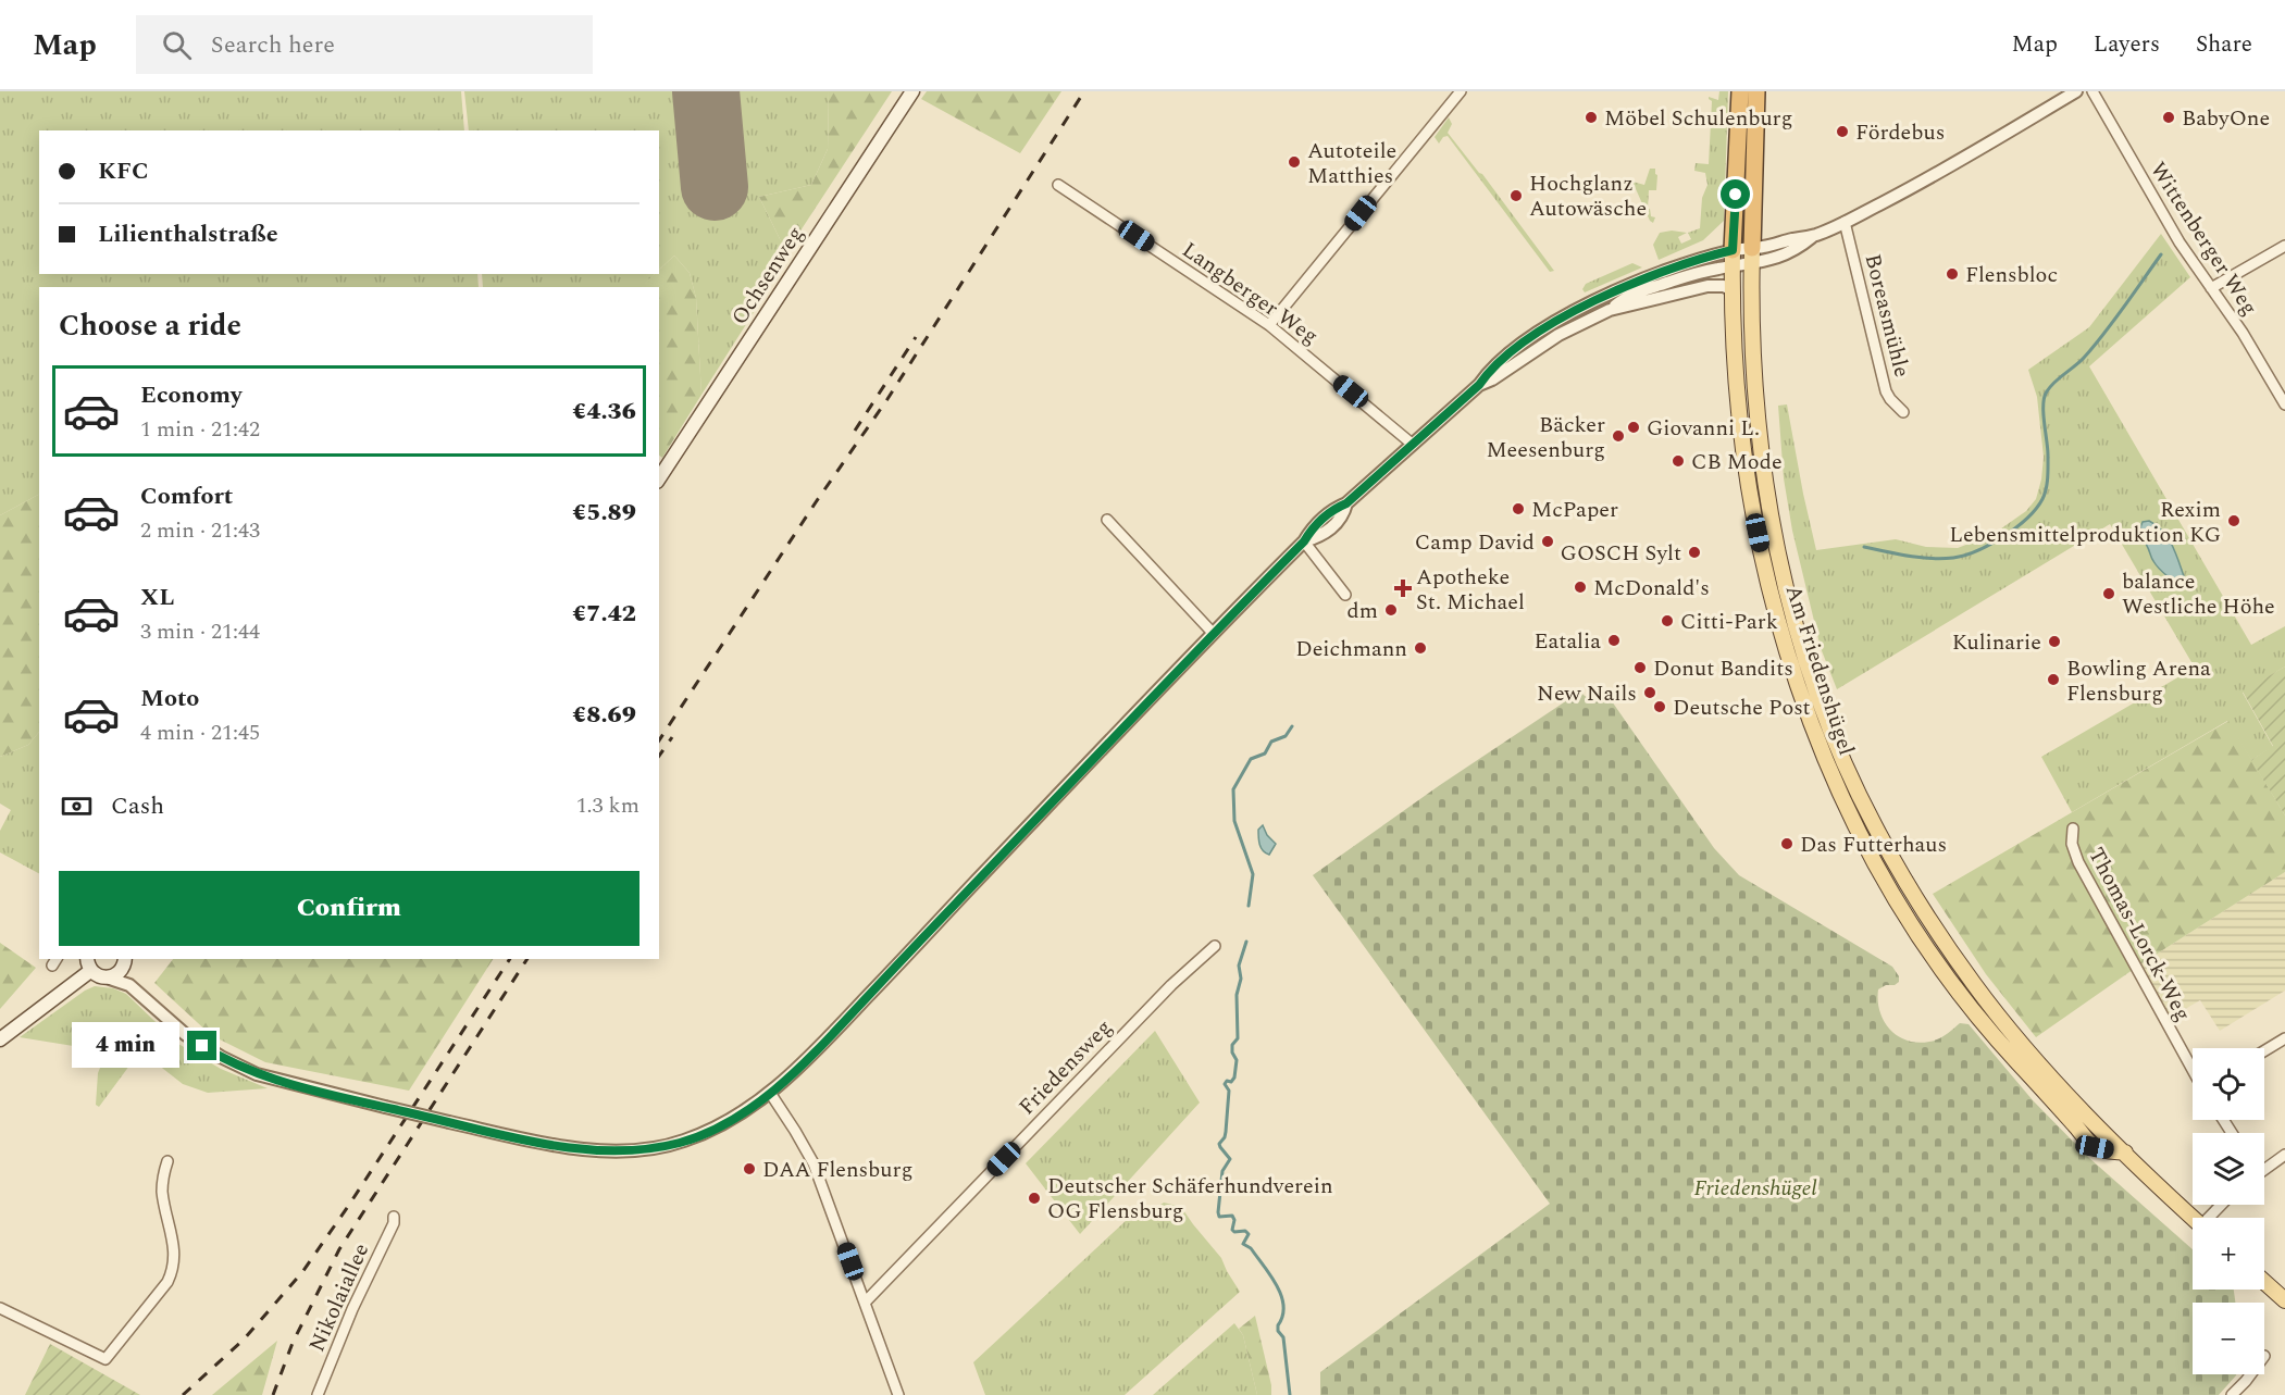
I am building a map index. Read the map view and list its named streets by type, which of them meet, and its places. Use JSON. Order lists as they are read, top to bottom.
{
  "streets": {
    "highway": ["Am Friedenshügel"],
    "main road": ["Ochsenweg"],
    "street": [
      "Wittenberger Weg",
      "Langberger Weg",
      "Boreasmühle",
      "Thomas-Lorck-Weg",
      "Friedensweg",
      "Nikolaiallee"
    ]
  },
  "parks": ["Friedenshügel"],
  "places": {
    "other": [
      "Möbel Schulenburg",
      "BabyOne",
      "Fördebus",
      "Autoteile Matthies",
      "Hochglanz Autowäsche",
      "Flensbloc",
      "Giovanni L.",
      "Bäcker Meesenburg",
      "CB Mode",
      "McPaper",
      "Rexim Lebensmittelproduktion KG",
      "Camp David",
      "GOSCH Sylt",
      "McDonald's",
      "balance Westliche Höhe",
      "dm",
      "Citti-Park",
      "Eatalia",
      "Kulinarie",
      "Deichmann",
      "Donut Bandits",
      "Bowling Arena Flensburg",
      "New Nails",
      "Deutsche Post",
      "Das Futterhaus",
      "DAA Flensburg",
      "Deutscher Schäferhundverein OG Flensburg"
    ],
    "health": ["Apotheke St. Michael"]
  },
  "page": {
    "header": "Map",
    "search": "Search here",
    "nav": ["Map", "Layers", "Share"],
    "banner": ["KFC", "Lilienthalstraße"],
    "heading": "Choose a ride",
    "list": [
      {
        "name": "Economy",
        "note": "1 min · 21:42",
        "value": "€4.36"
      },
      {
        "name": "Comfort",
        "note": "2 min · 21:43",
        "value": "€5.89"
      },
      {
        "name": "XL",
        "note": "3 min · 21:44",
        "value": "€7.42"
      },
      {
        "name": "Moto",
        "note": "4 min · 21:45",
        "value": "€8.69"
      }
    ],
    "pay": ["Cash", "1.3 km"],
    "buttons": "Confirm",
    "bubble": "4 min",
    "map_buttons": ["+", "−"]
  }
}
